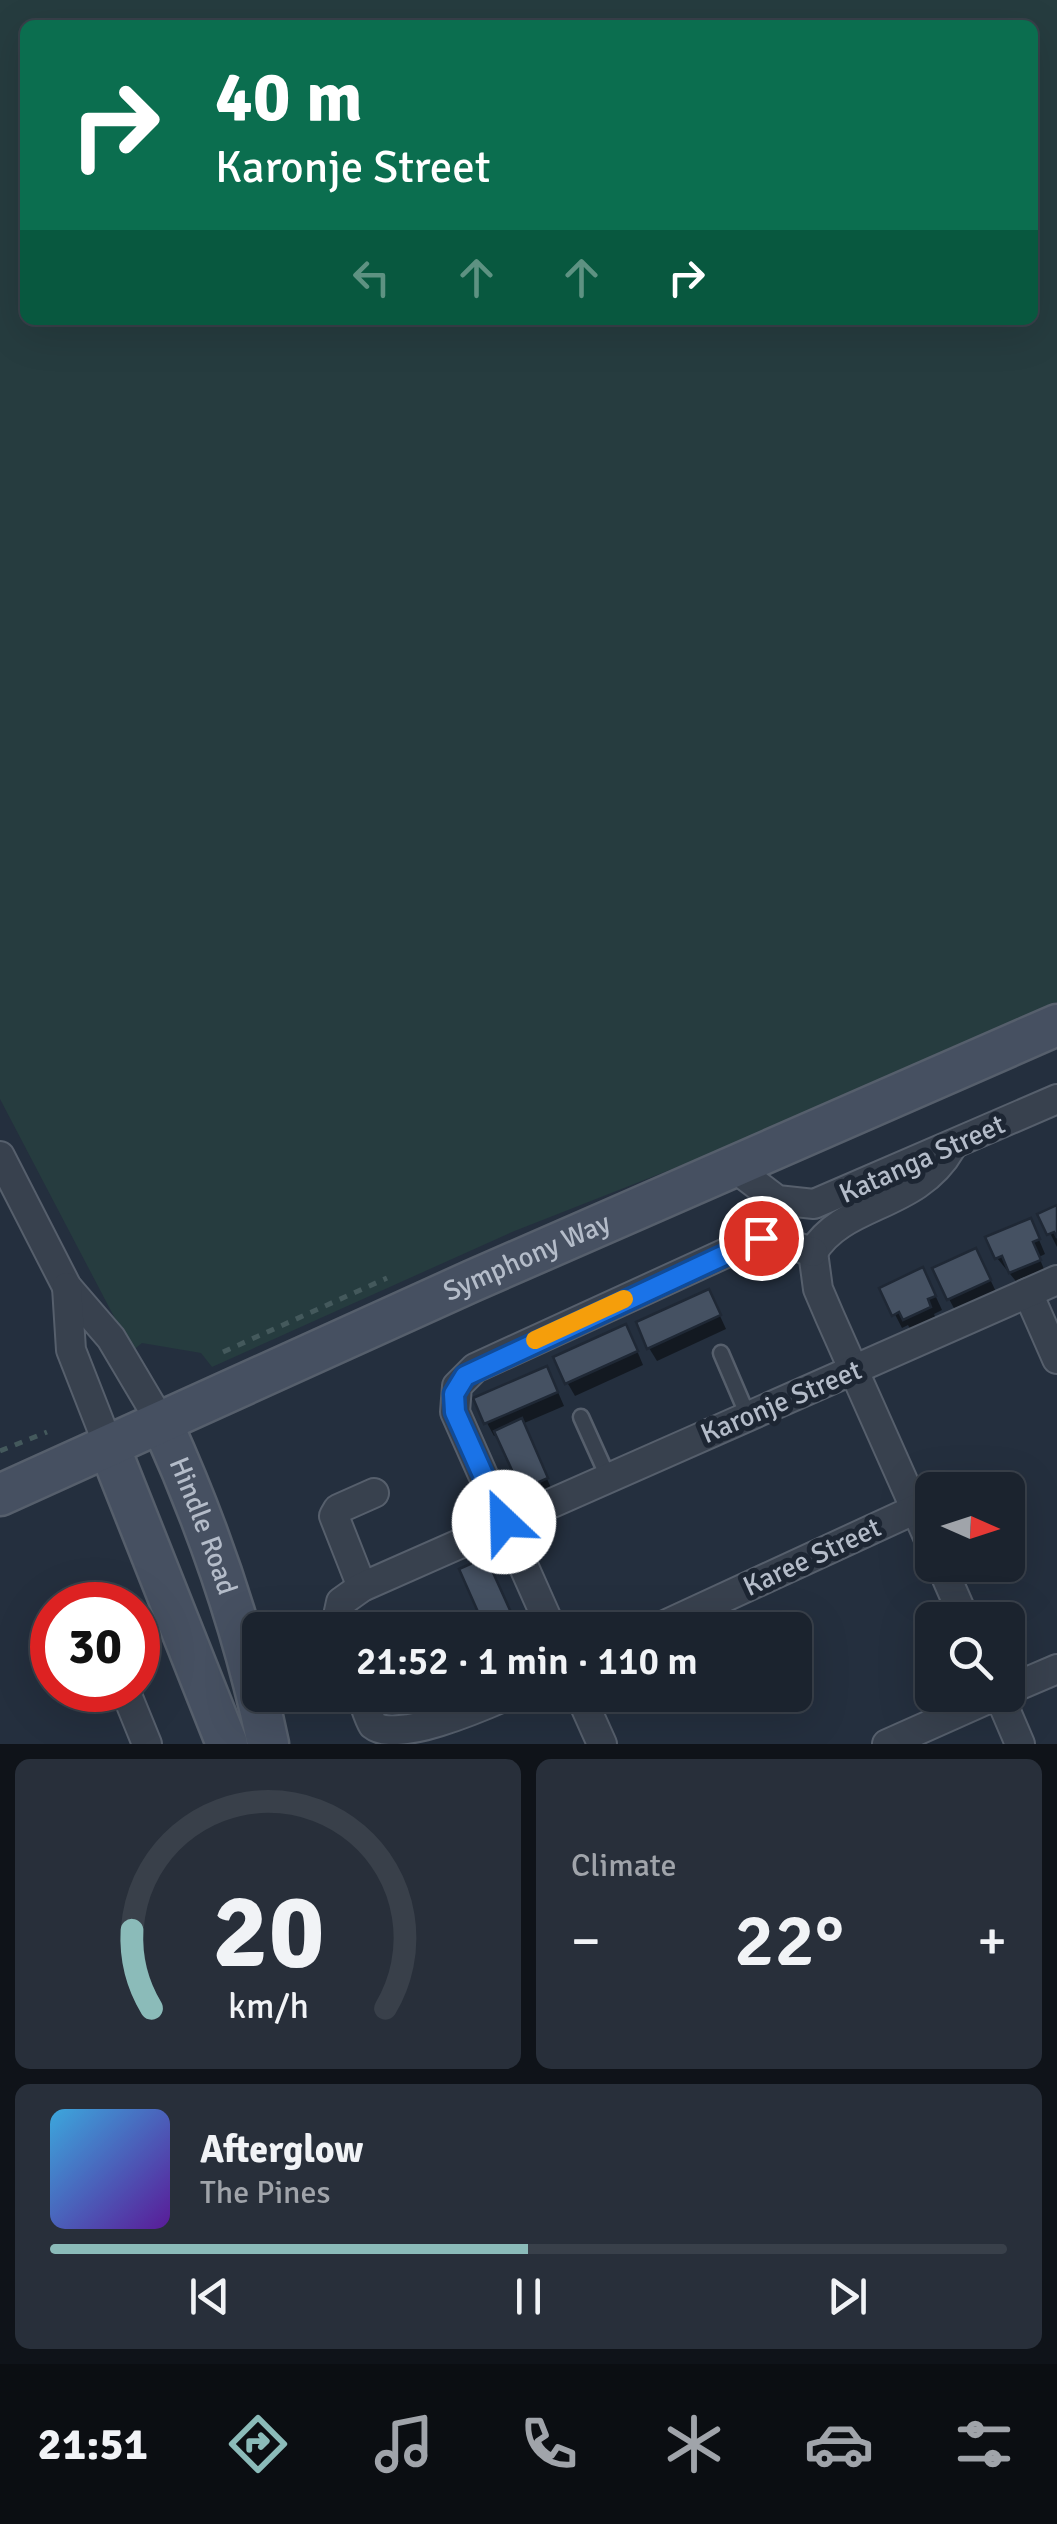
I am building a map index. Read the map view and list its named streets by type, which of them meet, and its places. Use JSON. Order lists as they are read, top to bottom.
{
  "streets": {
    "main road": ["Symphony Way", "Hindle Road"],
    "street": ["Katanga Street", "Karonje Street", "Karee Street"]
  },
  "crossings": [
    ["Katanga Street", "Symphony Way"],
    ["Symphony Way", "Hindle Road"]
  ],
  "north": "right",
  "page": {
    "turn": ["40 m", "Karonje Street"],
    "limit": "30",
    "trip": "21:52 · 1 min · 110 m",
    "tile": "Climate",
    "heat": ["−", "22°", "+"],
    "song": ["Afterglow", "The Pines"],
    "tabs": "21:51",
    "gauge": ["20", "km/h"]
  }
}
